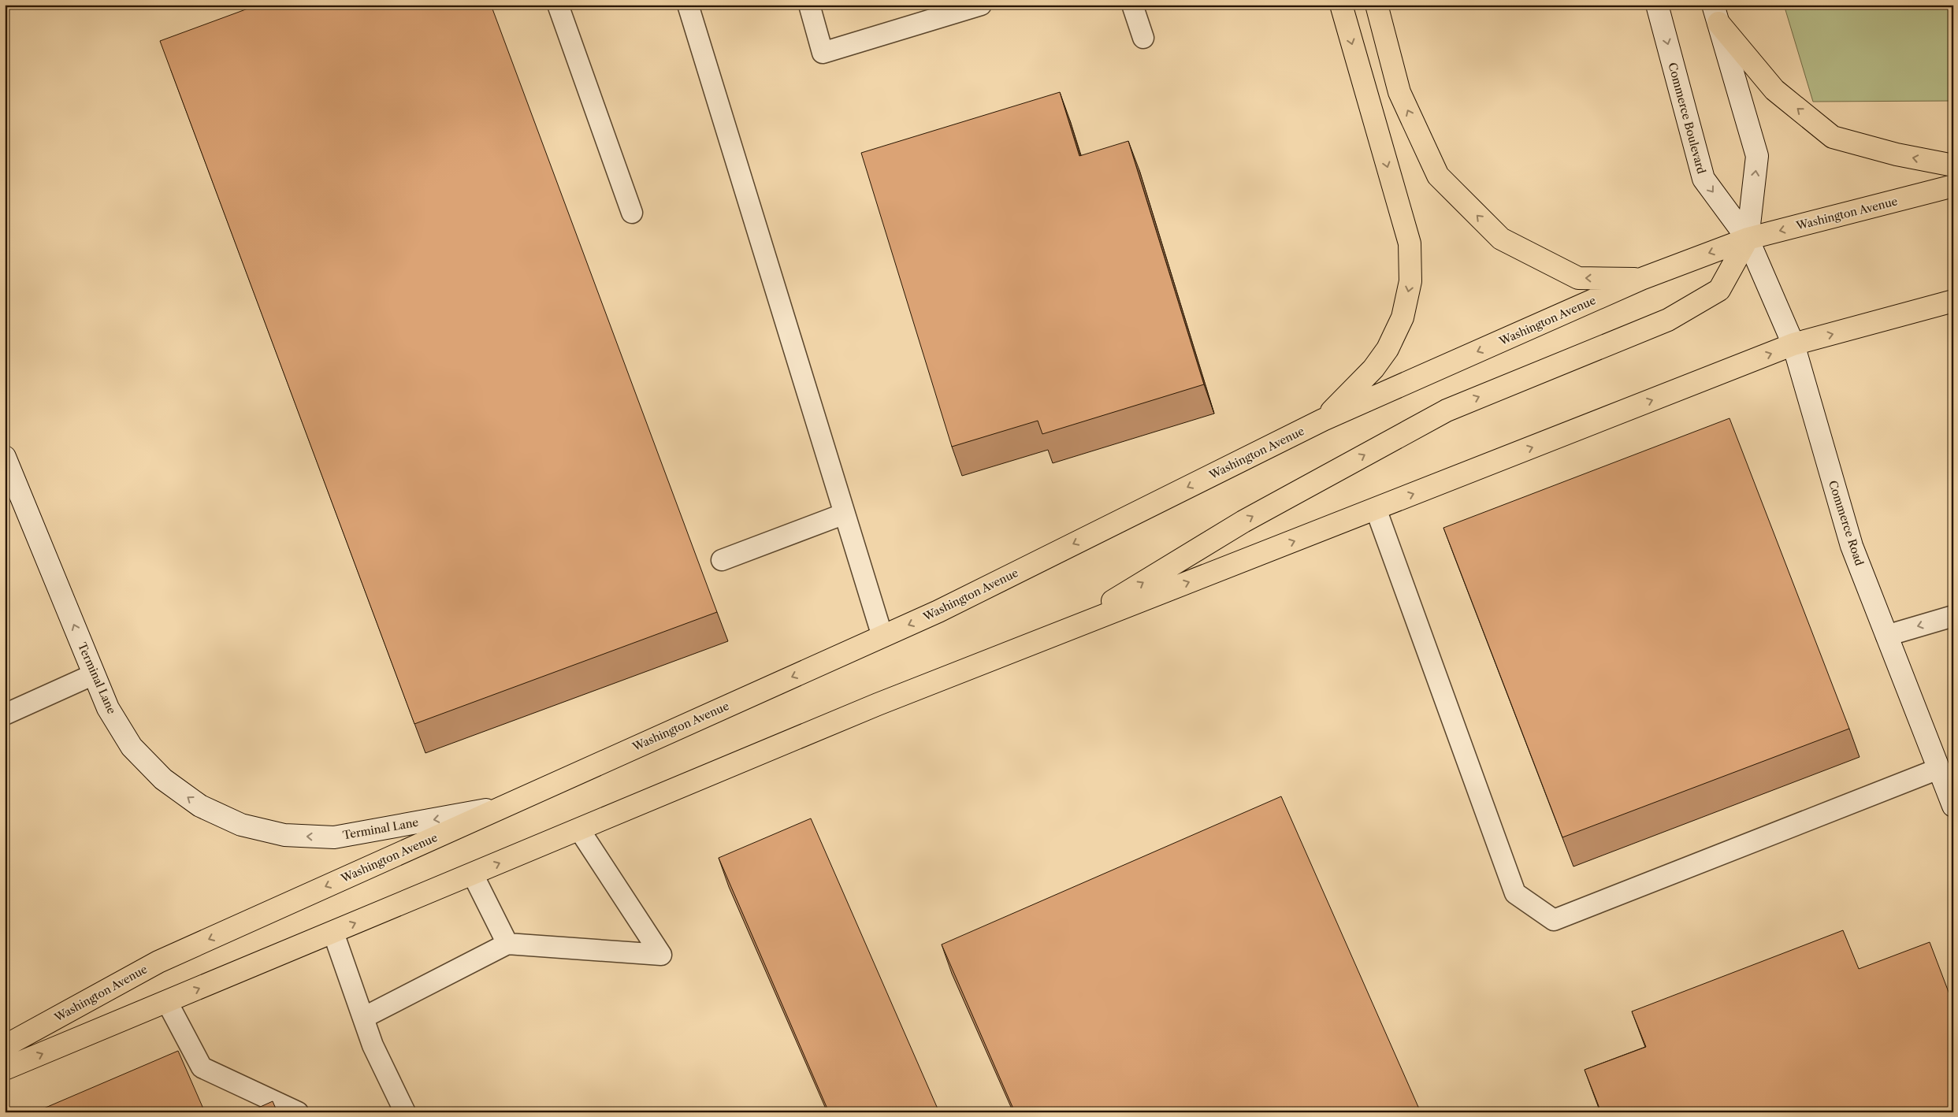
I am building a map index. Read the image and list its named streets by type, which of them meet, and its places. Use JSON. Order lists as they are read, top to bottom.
{
  "streets": {
    "main road": ["Washington Avenue"],
    "street": ["Commerce Boulevard", "Commerce Road", "Terminal Lane"]
  },
  "crossings": [
    ["Commerce Boulevard", "Washington Avenue"],
    ["Commerce Boulevard", "Commerce Road"],
    ["Washington Avenue", "Commerce Road"],
    ["Washington Avenue", "Terminal Lane"]
  ],
  "one_way": ["Terminal Lane"]
}
